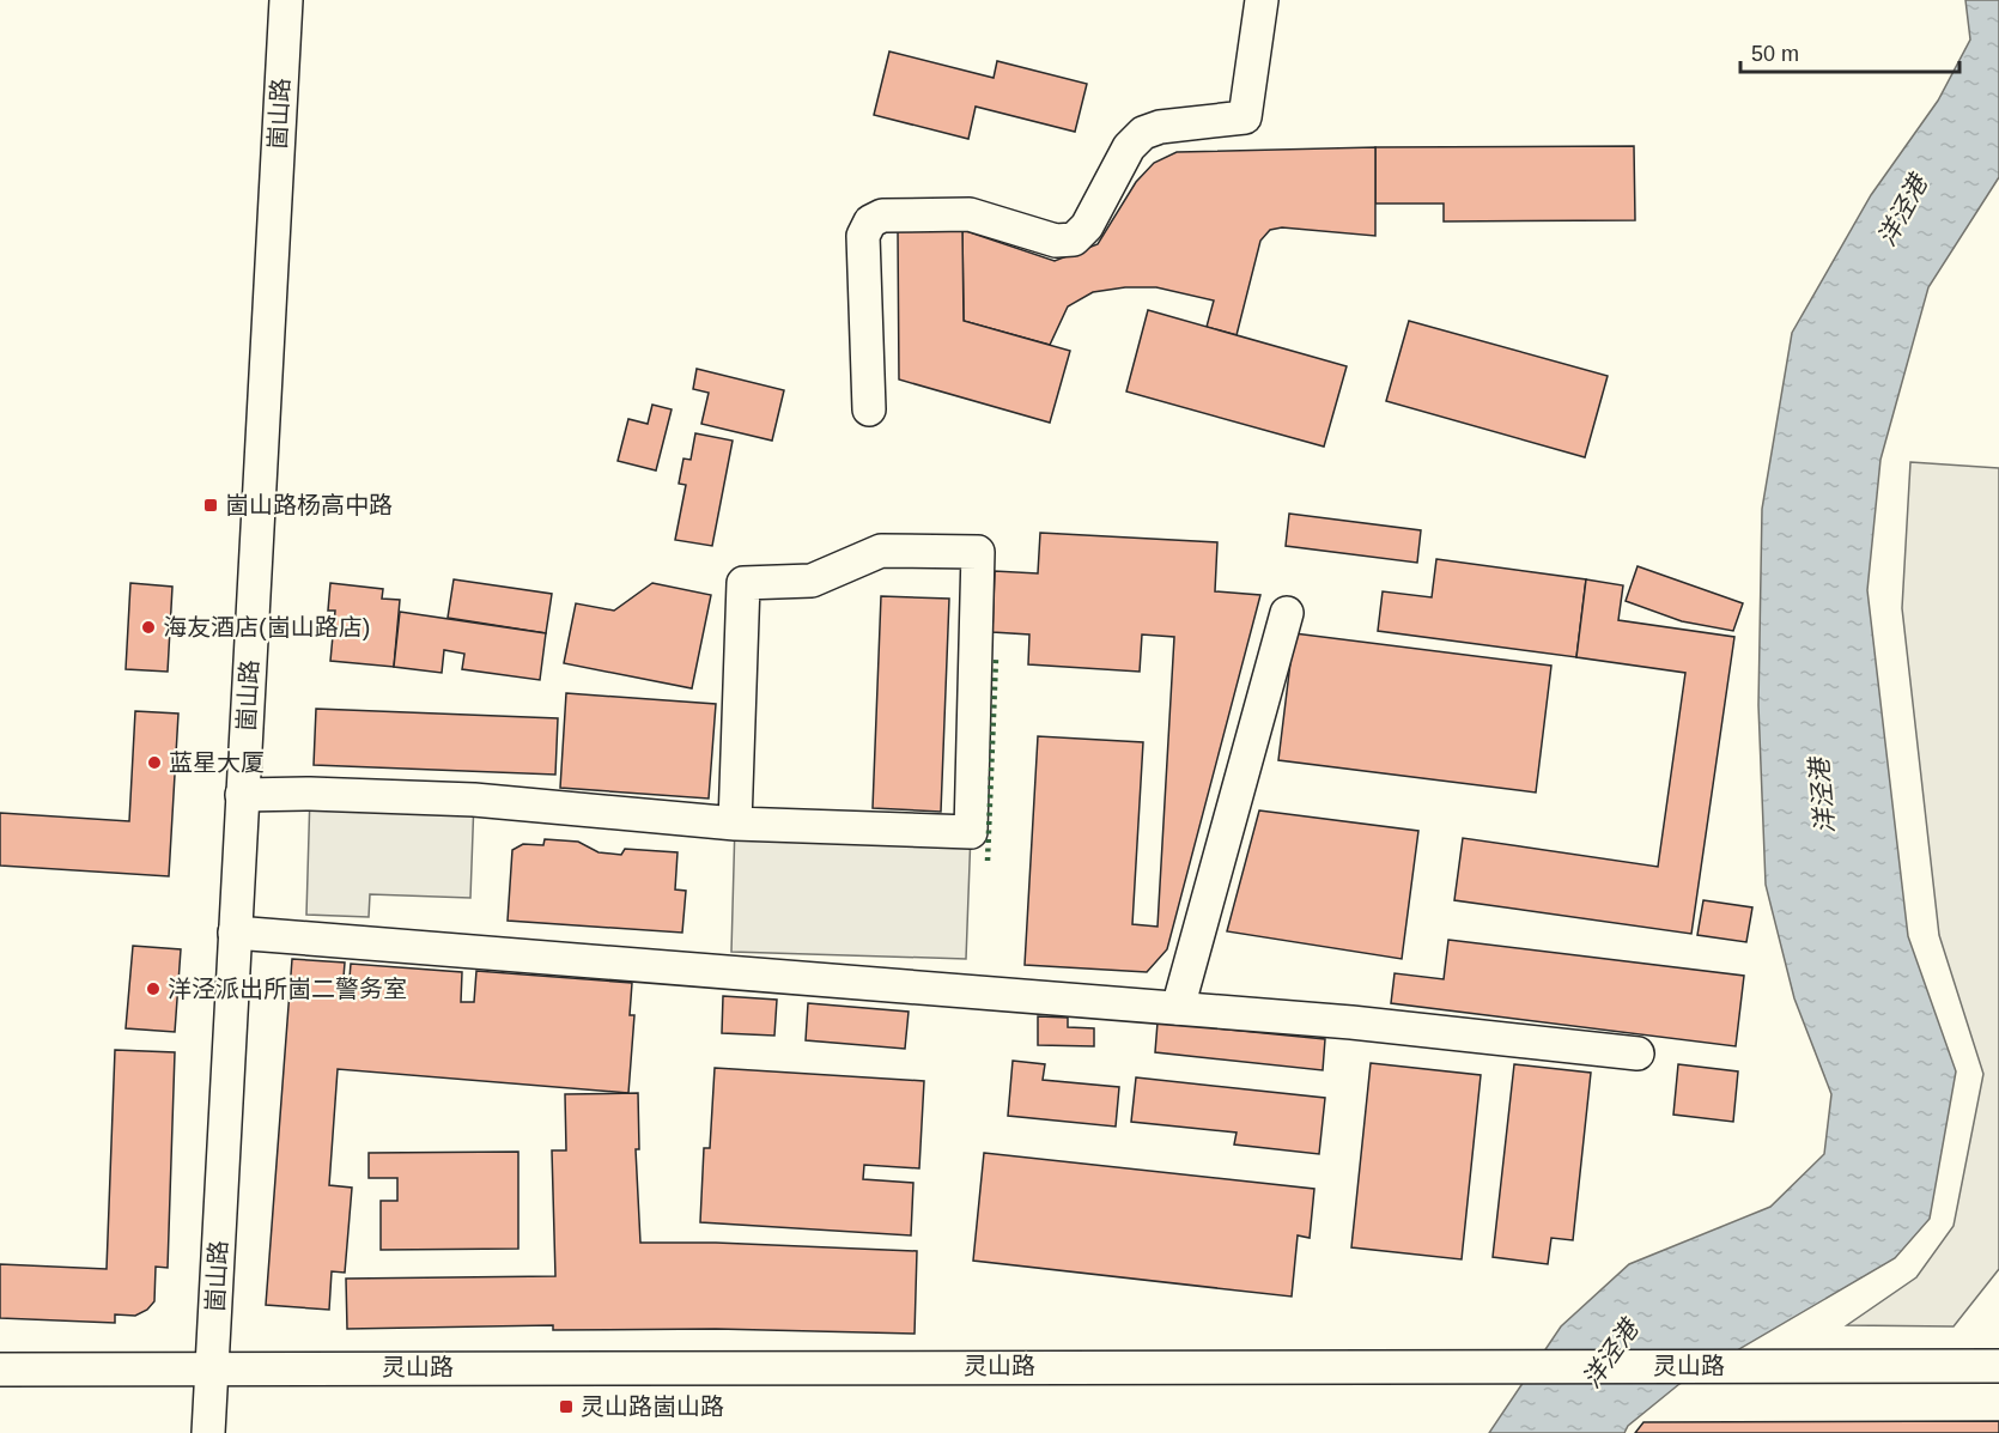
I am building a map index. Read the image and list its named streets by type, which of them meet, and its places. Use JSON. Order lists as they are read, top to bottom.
{
  "streets": {
    "street": ["崮山路", "灵山路"]
  },
  "crossings": [
    ["崮山路", "灵山路"]
  ],
  "water": ["洋泾港"],
  "places": {
    "transit": ["崮山路杨高中路", "灵山路崮山路"],
    "other": ["海友酒店(崮山路店)", "蓝星大厦", "洋泾派出所崮二警务室"]
  },
  "scale_bar": "50 m"
}
